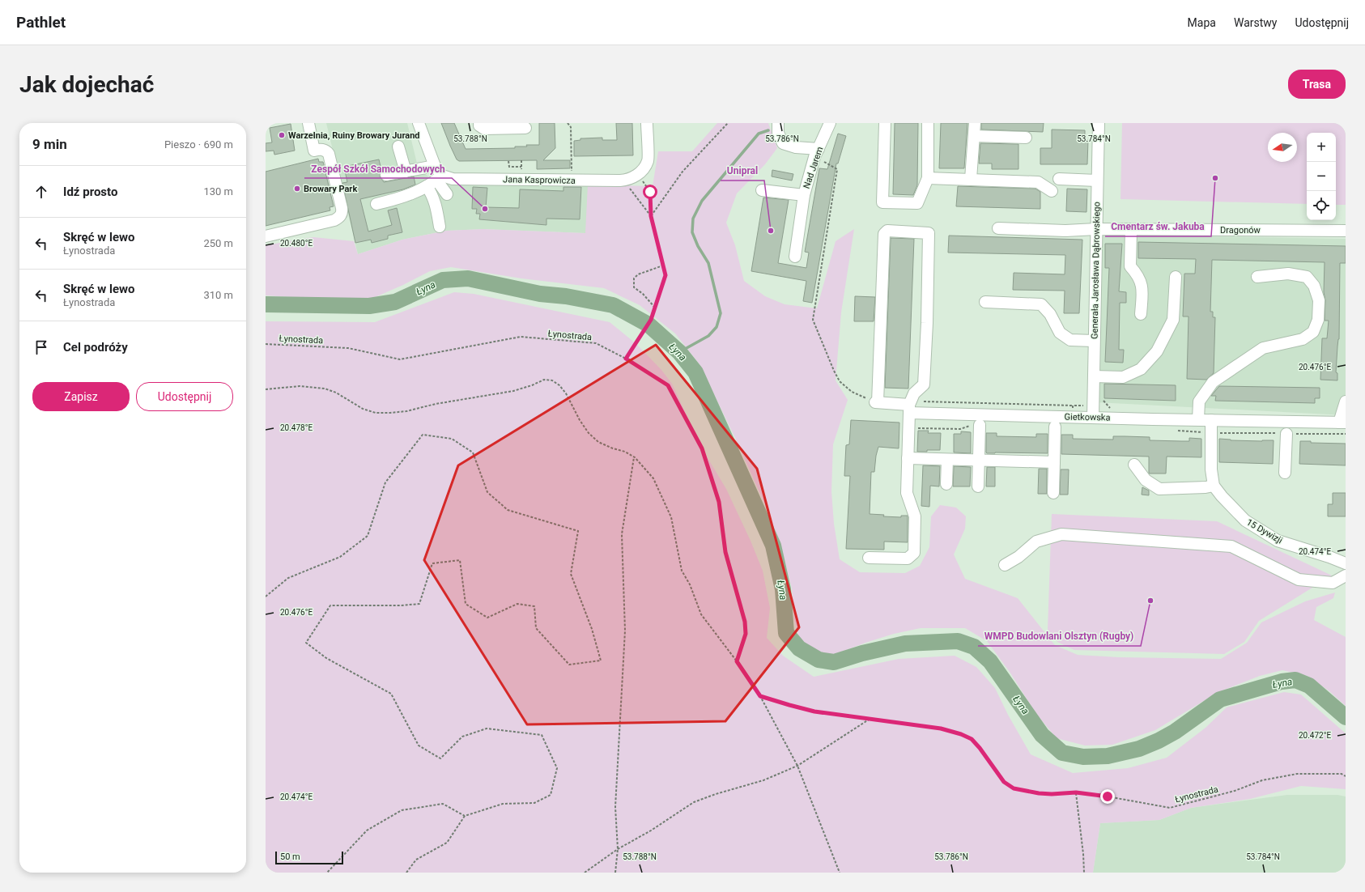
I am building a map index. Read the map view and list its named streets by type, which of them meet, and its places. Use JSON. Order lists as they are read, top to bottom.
{
  "streets": {
    "street": [
      "Nad Jarem",
      "Jana Kasprowicza",
      "Dragonów",
      "Generała Jarosława Dąbrowskiego",
      "Gietkowska",
      "15 Dywizji"
    ],
    "path": ["Łynostrada"]
  },
  "crossings": [
    ["Dragonów", "Generała Jarosława Dąbrowskiego"],
    ["Generała Jarosława Dąbrowskiego", "Gietkowska"]
  ],
  "water": ["Łyna"],
  "places": [
    "Warzelnia, Ruiny Browary Jurand",
    "Cmentarz św. Jakuba",
    "Browary Park",
    "Zespół Szkół Samochodowych",
    "Unipral",
    "WMPD Budowlani Olsztyn (Rugby)"
  ],
  "scale_bar": "50 m",
  "north": "left",
  "page": {
    "header": "Pathlet",
    "nav": ["Mapa", "Warstwy", "Udostępnij"],
    "buttons": [
      "Trasa",
      ["Zapisz", "Udostępnij"]
    ],
    "title": "Jak dojechać",
    "heading": ["9 min", "Pieszo · 690 m"],
    "map_buttons": ["+", "−"],
    "list": [
      ["Idź prosto", "130 m"],
      ["Skręć w lewo", "Łynostrada", "250 m"],
      ["Skręć w lewo", "Łynostrada", "310 m"],
      "Cel podróży"
    ],
    "scale": "50 m"
  },
  "coordinates": [
    "53.788°N",
    "53.786°N",
    "53.784°N",
    "20.480°E",
    "20.476°E",
    "20.478°E",
    "20.474°E",
    "20.472°E"
  ]
}
